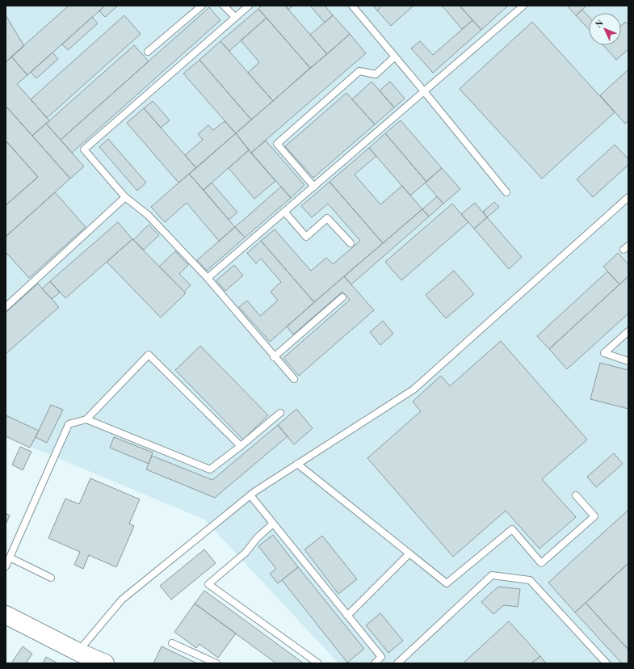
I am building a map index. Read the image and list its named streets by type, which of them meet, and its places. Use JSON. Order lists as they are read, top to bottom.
{
  "north": "top left"
}
